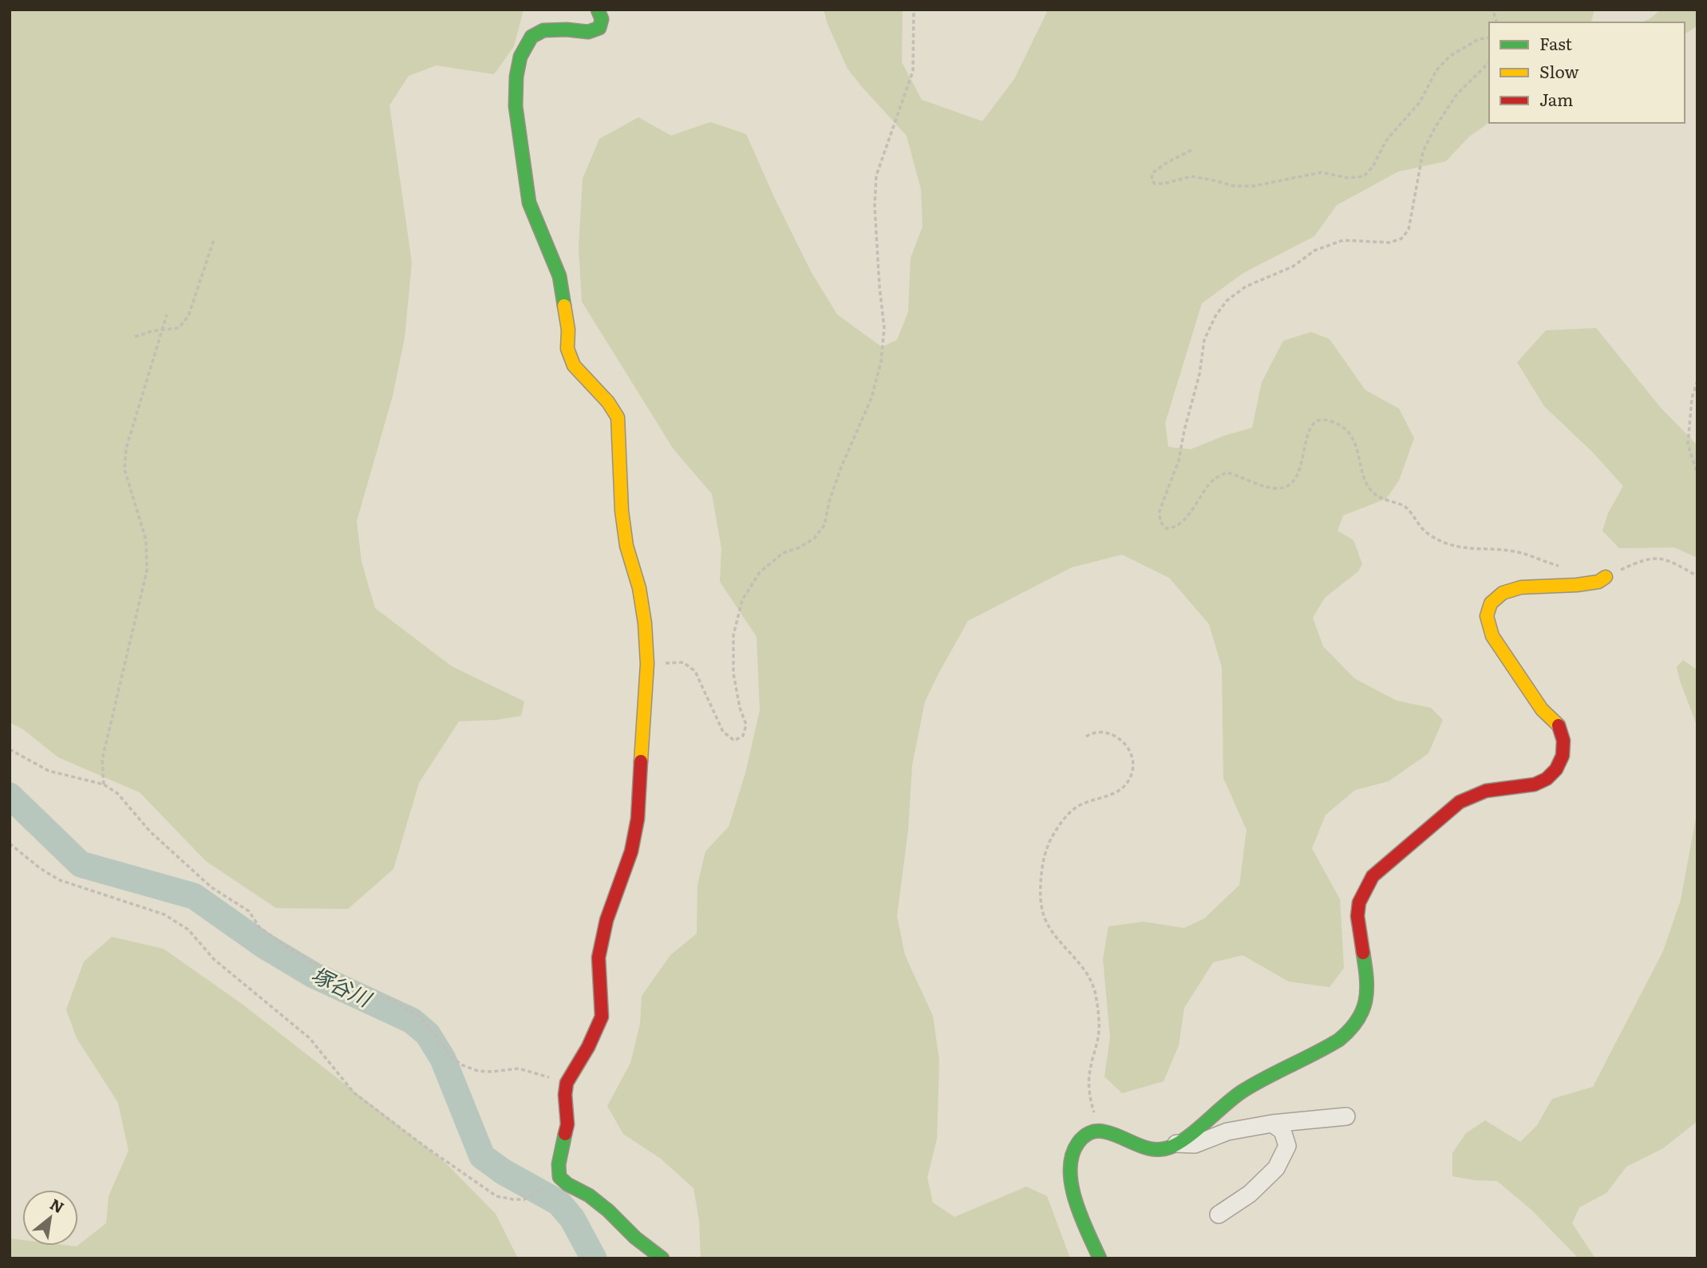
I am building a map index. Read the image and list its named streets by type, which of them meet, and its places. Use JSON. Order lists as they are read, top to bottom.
{
  "water": ["塚谷川"],
  "legend": ["Fast", "Slow", "Jam"],
  "north": "top right"
}
